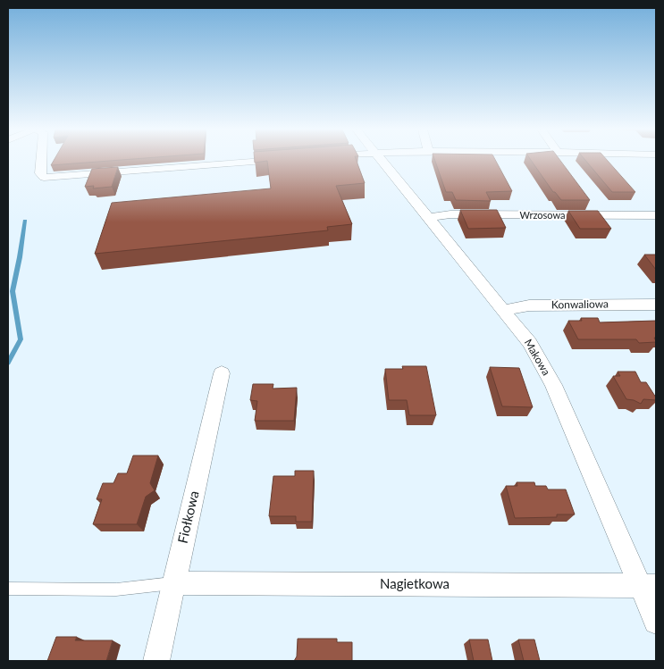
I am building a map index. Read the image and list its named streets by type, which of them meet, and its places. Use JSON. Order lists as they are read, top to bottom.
{
  "streets": {
    "street": [
      "Wrzosowa",
      "Konwaliowa",
      "Makowa",
      "Fiołkowa",
      "Nagietkowa"
    ]
  },
  "crossings": [
    ["Wrzosowa", "Makowa"],
    ["Konwaliowa", "Makowa"],
    ["Makowa", "Nagietkowa"],
    ["Fiołkowa", "Nagietkowa"]
  ]
}
